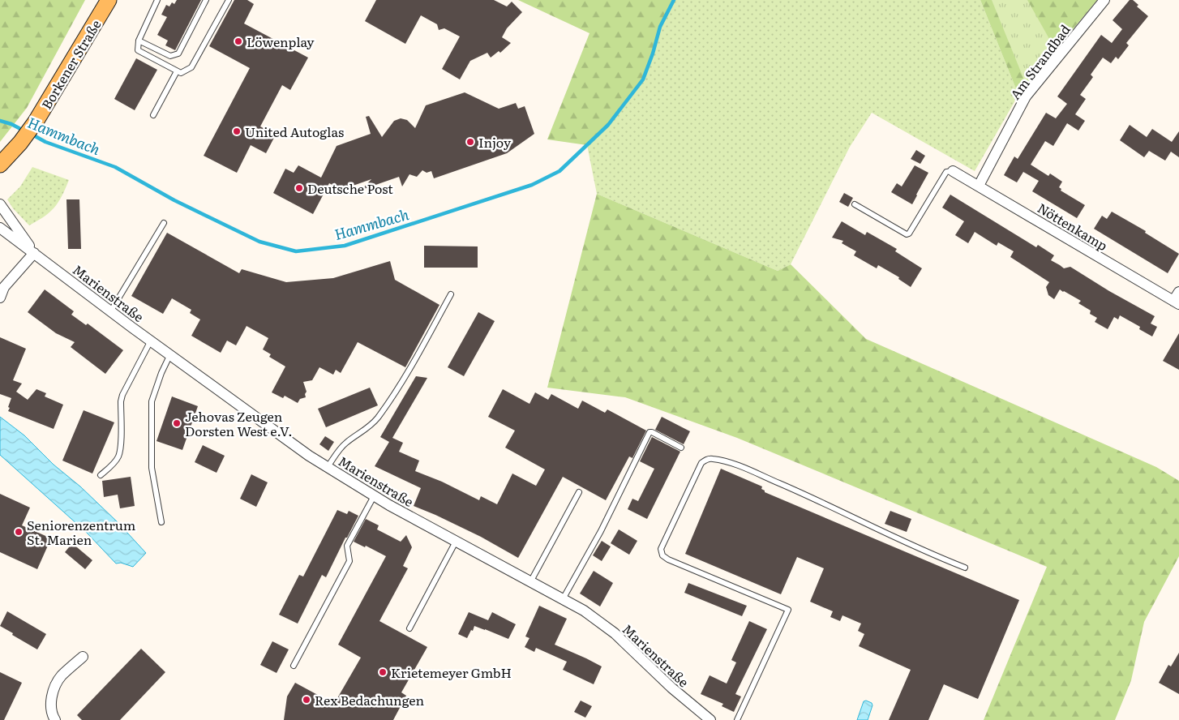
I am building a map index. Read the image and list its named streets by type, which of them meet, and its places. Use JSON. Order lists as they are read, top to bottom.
{
  "streets": {
    "main road": ["Borkener Straße"],
    "street": ["Am Strandbad", "Nöttenkamp", "Marienstraße"]
  },
  "crossings": [
    ["Am Strandbad", "Nöttenkamp"]
  ],
  "water": ["Hammbach"],
  "places": [
    "Löwenplay",
    "United Autoglas",
    "Injoy",
    "Deutsche Post",
    "Jehovas Zeugen Dorsten West e.V.",
    "Seniorenzentrum St. Marien",
    "Krietemeyer GmbH",
    "Rex Bedachungen"
  ]
}
